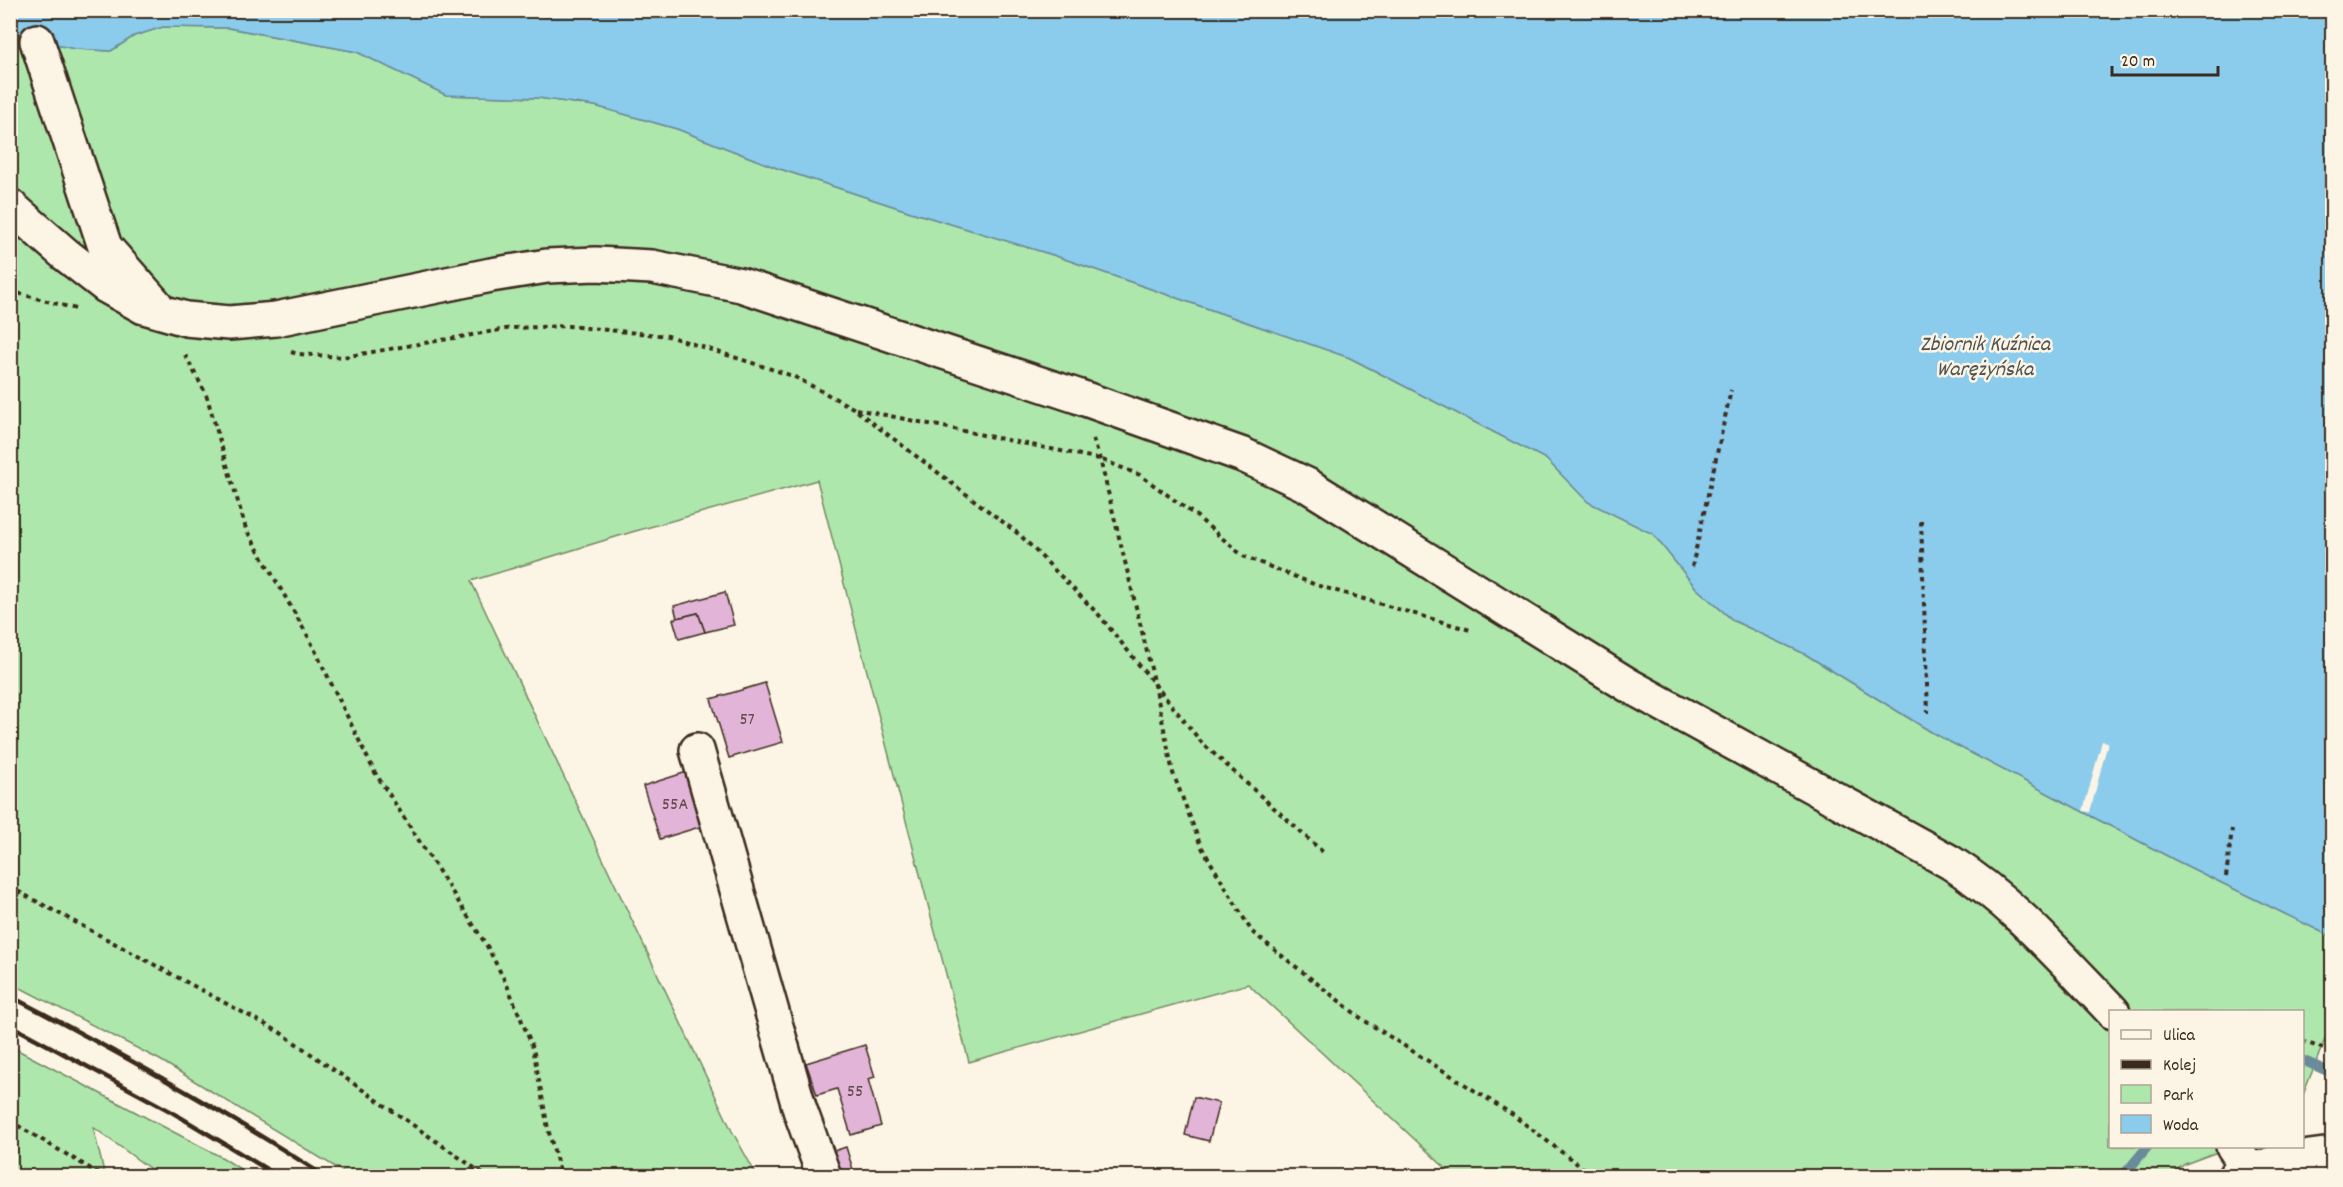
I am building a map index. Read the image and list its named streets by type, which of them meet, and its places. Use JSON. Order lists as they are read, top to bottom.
{
  "water": ["Zbiornik Kuźnica Warężyńska"],
  "house_numbers": ["57", "55A", "55"],
  "legend": [
    "Ulica",
    "Kolej",
    "Park",
    "Woda"
  ],
  "scale_bar": "20 m"
}
